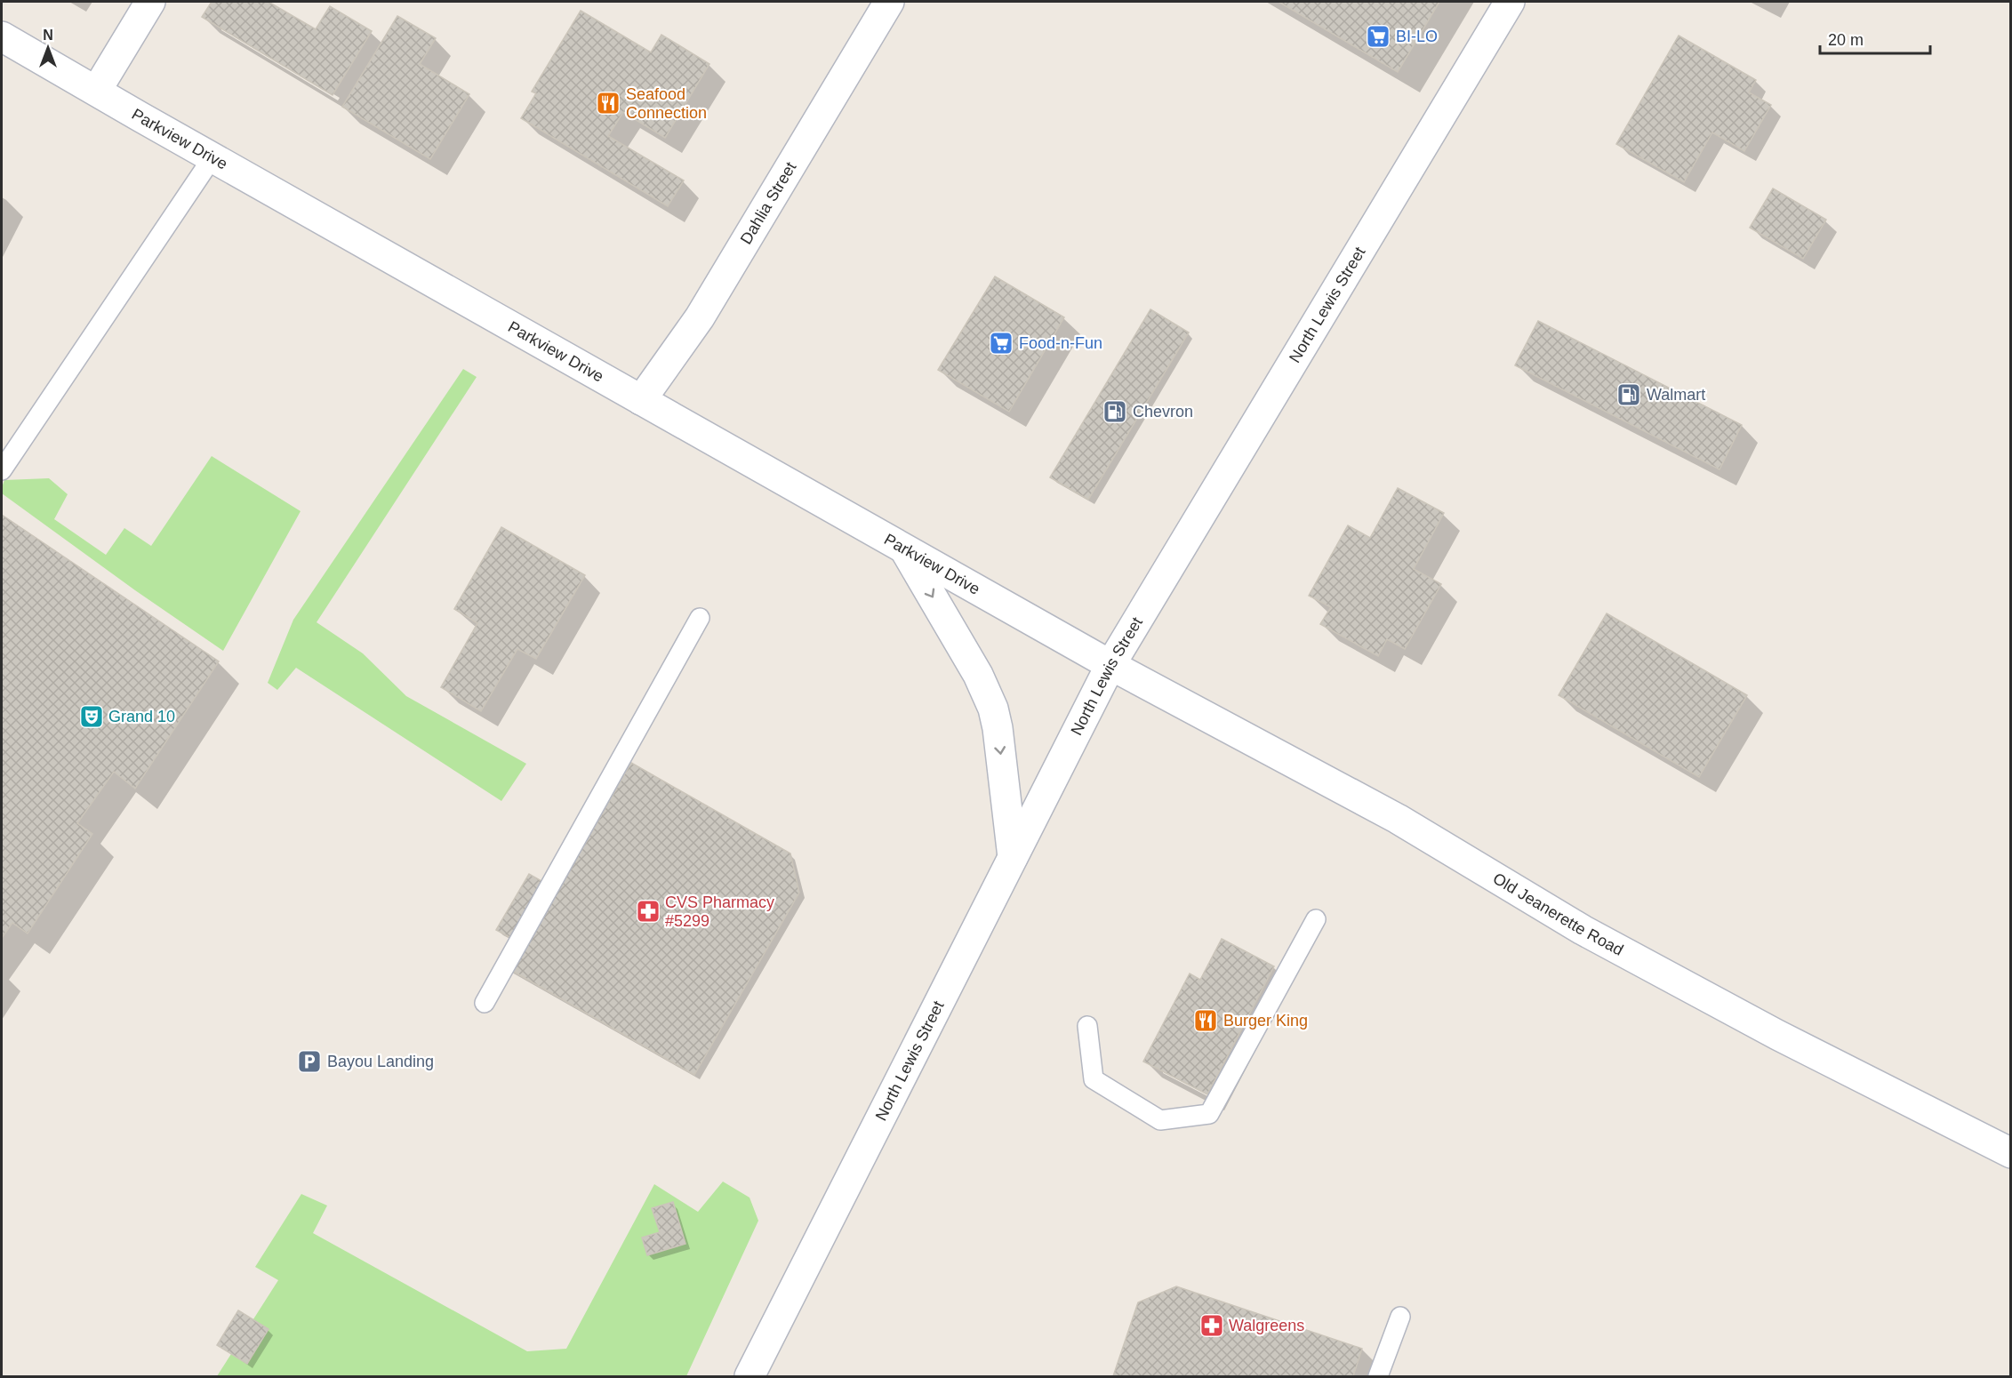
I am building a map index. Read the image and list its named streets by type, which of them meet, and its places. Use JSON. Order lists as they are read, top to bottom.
{
  "streets": {
    "main road": [
      "Parkview Drive",
      "Dahlia Street",
      "North Lewis Street",
      "Old Jeanerette Road"
    ]
  },
  "crossings": [
    ["Parkview Drive", "Dahlia Street"],
    ["Parkview Drive", "North Lewis Street"],
    ["Parkview Drive", "Old Jeanerette Road"],
    ["North Lewis Street", "Old Jeanerette Road"]
  ],
  "places": {
    "supermarket": ["BI-LO", "Food-n-Fun"],
    "restaurant": ["Seafood Connection", "Burger King"],
    "fuel station": ["Walmart", "Chevron"],
    "theatre": ["Grand 10"],
    "pharmacy": ["CVS Pharmacy #5299", "Walgreens"],
    "parking": ["Bayou Landing"]
  },
  "scale_bar": "20 m",
  "north": "top"
}
